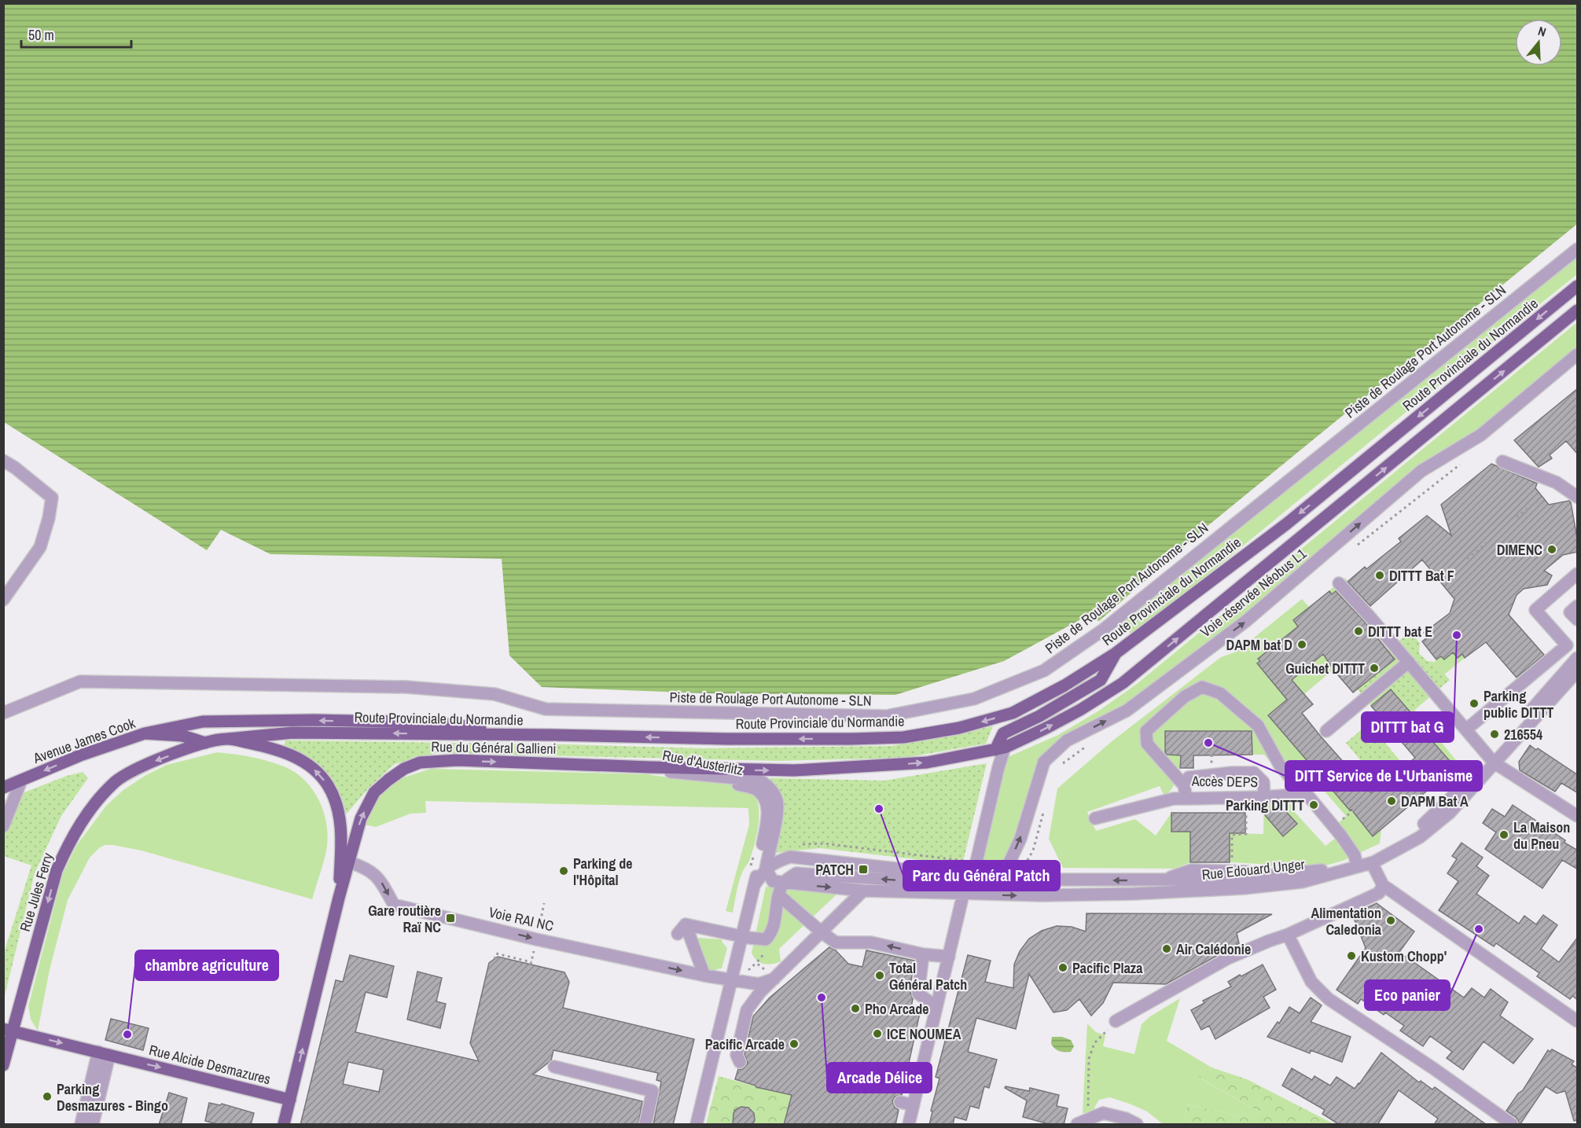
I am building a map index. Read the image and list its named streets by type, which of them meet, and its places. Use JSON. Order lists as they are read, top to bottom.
{
  "streets": {
    "main road": [
      "Route Provinciale du Normandie",
      "Avenue James Cook",
      "Rue du Général Gallieni",
      "Rue Jules Ferry",
      "Rue Alcide Desmazures"
    ],
    "street": [
      "Piste de Roulage Port Autonome - SLN",
      "Voie réservée Néobus L1",
      "Rue d'Austerlitz",
      "Accès DEPS",
      "Rue Edouard Unger",
      "Voie RAI NC"
    ]
  },
  "crossings": [
    ["Route Provinciale du Normandie", "Rue du Général Gallieni"],
    ["Avenue James Cook", "Rue du Général Gallieni"],
    ["Avenue James Cook", "Rue Jules Ferry"],
    ["Rue du Général Gallieni", "Rue d'Austerlitz"],
    ["Rue du Général Gallieni", "Rue Jules Ferry"],
    ["Rue du Général Gallieni", "Voie RAI NC"],
    ["Rue du Général Gallieni", "Rue Alcide Desmazures"],
    ["Rue d'Austerlitz", "Voie RAI NC"],
    ["Rue Jules Ferry", "Rue Alcide Desmazures"]
  ],
  "one_way": [
    "Voie réservée Néobus L1",
    "Avenue James Cook",
    "Rue Jules Ferry",
    "Voie RAI NC",
    "Rue Alcide Desmazures"
  ],
  "places": {
    "other": [
      "DIMENC",
      "DITTT Bat F",
      "DITTT bat E",
      "DITTT bat G",
      "DAPM bat D",
      "Guichet DITTT",
      "Parking public DITTT",
      "216554",
      "DITT Service de L'Urbanisme",
      "DAPM Bat A",
      "Parking DITTT",
      "Parc du Général Patch",
      "La Maison du Pneu",
      "Parking de l'Hôpital",
      "Alimentation Caledonia",
      "Eco panier",
      "Air Calédonie",
      "Kustom Chopp'",
      "Pacific Plaza",
      "Total Général Patch",
      "Arcade Délice",
      "Pho Arcade",
      "ICE NOUMEA",
      "chambre agriculture",
      "Pacific Arcade",
      "Parking Desmazures - Bingo"
    ],
    "transit": ["PATCH", "Gare routière Raï NC"]
  },
  "scale_bar": "50 m",
  "north": "top"
}
